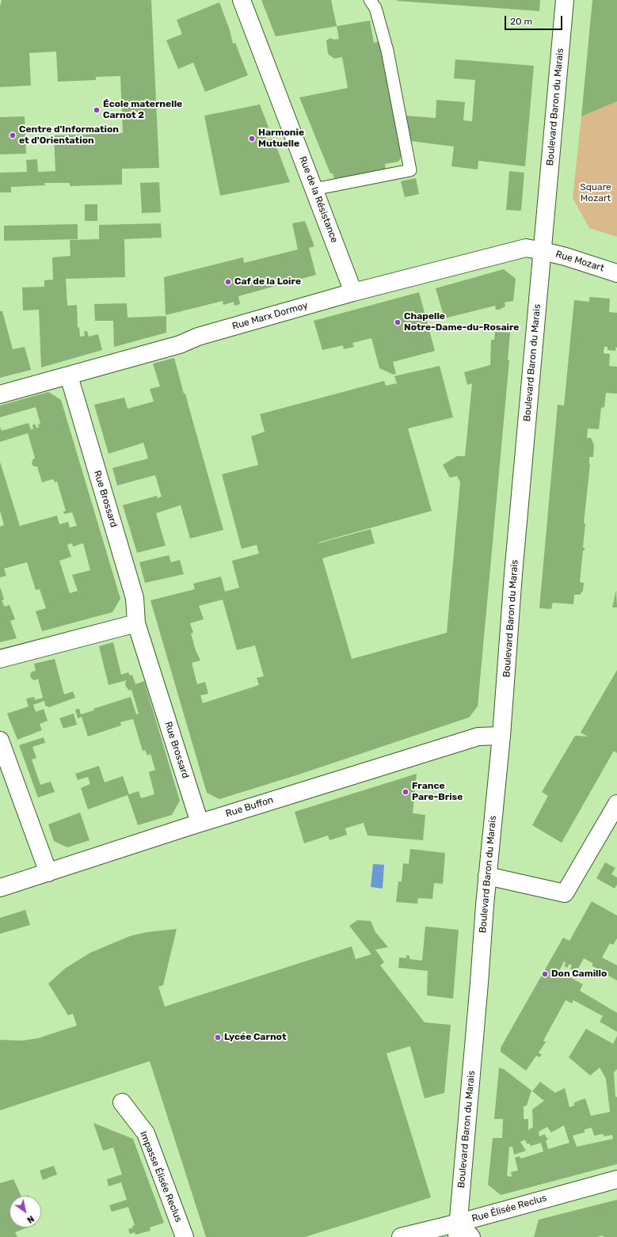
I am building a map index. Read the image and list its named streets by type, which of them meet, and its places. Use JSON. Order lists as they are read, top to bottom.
{
  "streets": {
    "street": [
      "Boulevard Baron du Marais",
      "Rue de la Résistance",
      "Rue Mozart",
      "Rue Marx Dormoy",
      "Rue Brossard",
      "Rue Buffon",
      "Impasse Élisée Reclus",
      "Rue Élisée Reclus"
    ]
  },
  "crossings": [
    ["Boulevard Baron du Marais", "Rue Mozart"],
    ["Boulevard Baron du Marais", "Rue Marx Dormoy"],
    ["Boulevard Baron du Marais", "Rue Buffon"],
    ["Boulevard Baron du Marais", "Rue Élisée Reclus"],
    ["Rue de la Résistance", "Rue Marx Dormoy"],
    ["Rue Mozart", "Rue Marx Dormoy"],
    ["Rue Marx Dormoy", "Rue Brossard"],
    ["Rue Brossard", "Rue Buffon"]
  ],
  "parks": ["Square Mozart"],
  "places": [
    "École maternelle Carnot 2",
    "Centre d'Information et d'Orientation",
    "Harmonie Mutuelle",
    "Caf de la Loire",
    "Chapelle Notre-Dame-du-Rosaire",
    "France Pare-Brise",
    "Don Camillo",
    "Lycée Carnot"
  ],
  "scale_bar": "20 m",
  "north": "bottom right"
}
